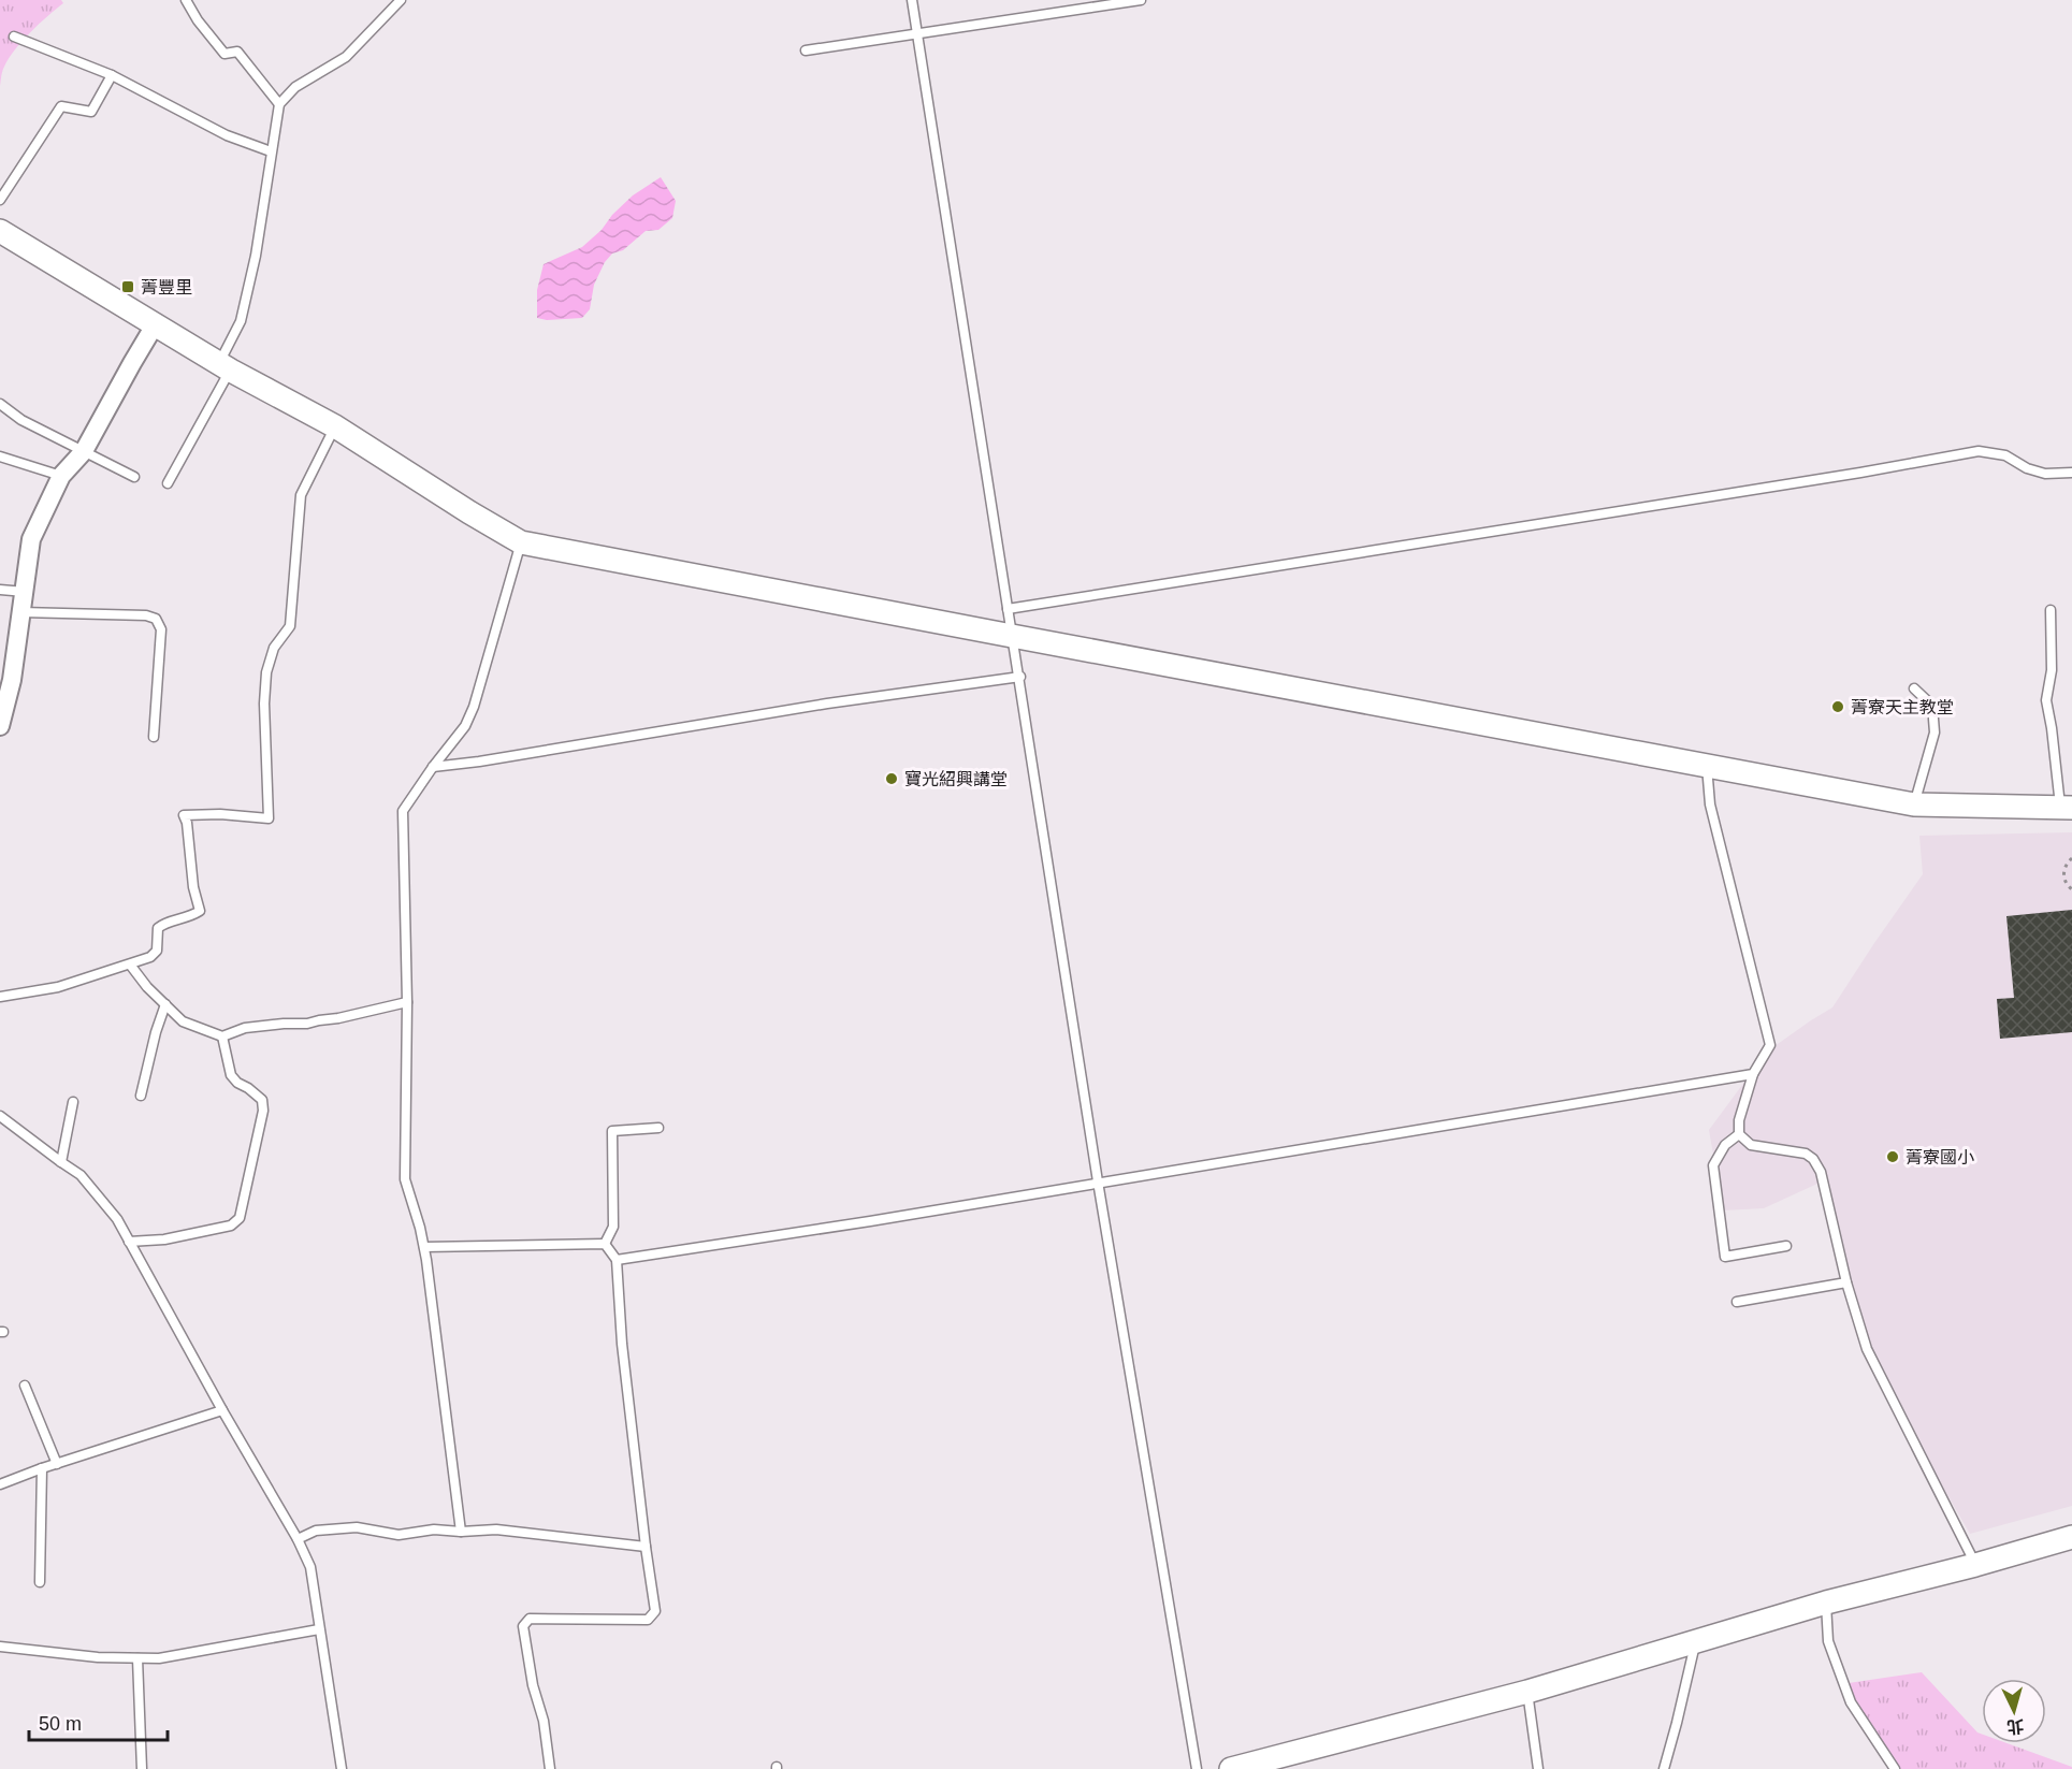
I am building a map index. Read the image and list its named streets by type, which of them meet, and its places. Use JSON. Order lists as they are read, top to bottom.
{
  "places": {
    "transit": ["菁豐里"],
    "other": ["菁寮天主教堂", "寶光紹興講堂", "菁寮國小"]
  },
  "scale_bar": "50 m",
  "north": "bottom"
}
